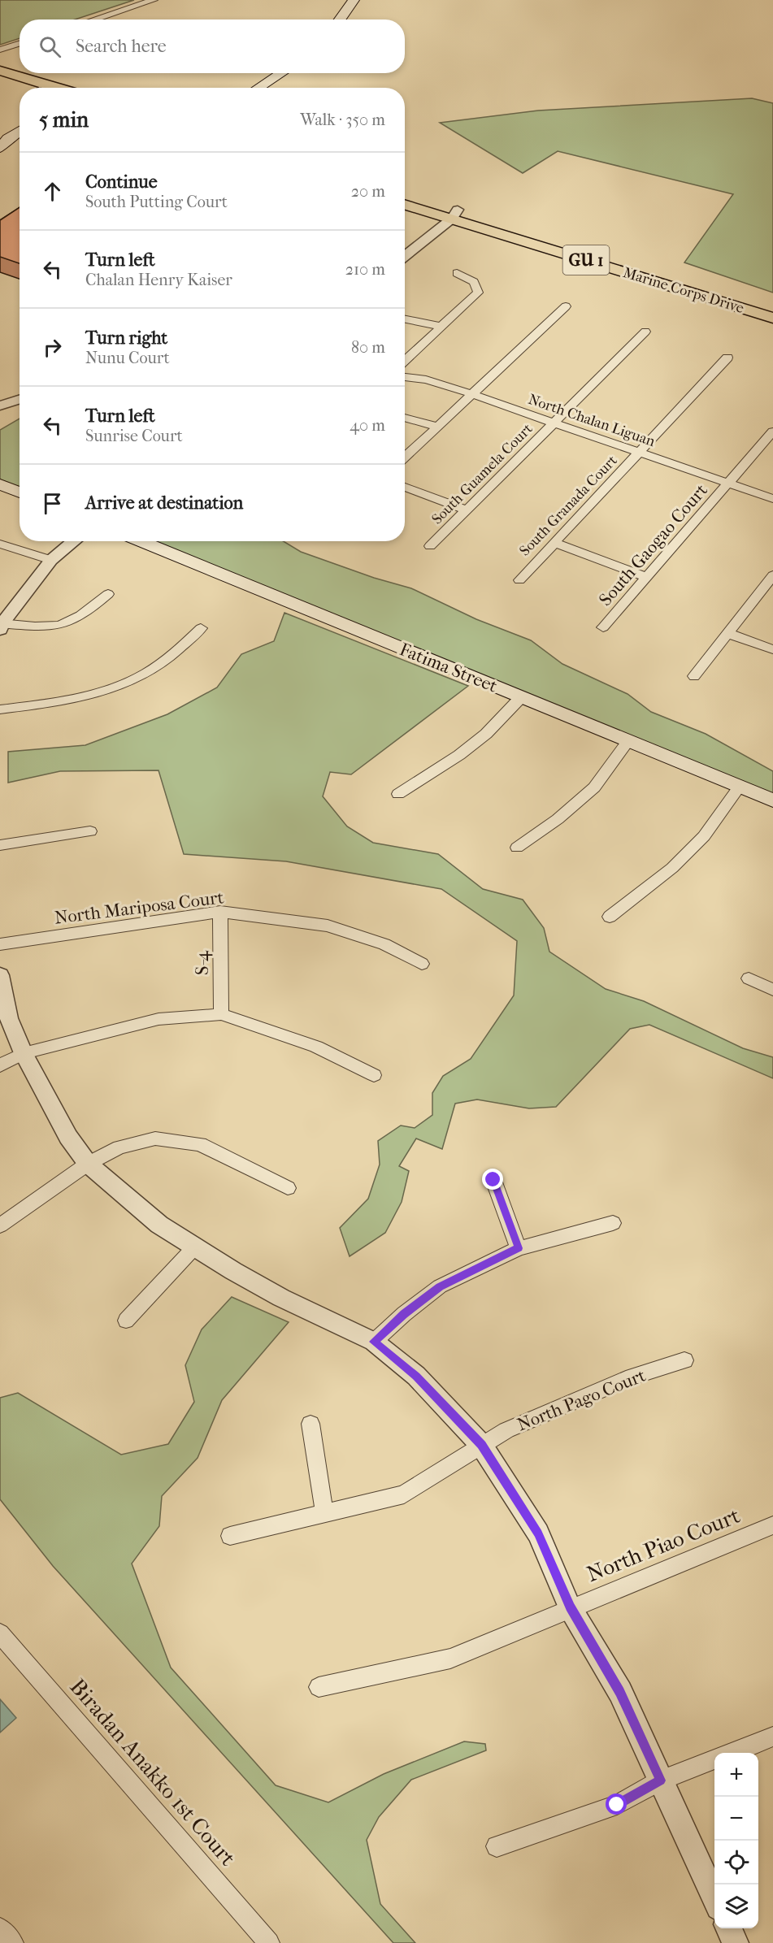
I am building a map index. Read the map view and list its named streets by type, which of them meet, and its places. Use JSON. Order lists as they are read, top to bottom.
{
  "streets": {
    "main road": ["GU 1", "Marine Corps Drive", "Fatima Street"],
    "street": [
      "North Chalan Liguan",
      "South Guamela Court",
      "South Granada Court",
      "South Gaogao Court",
      "North Mariposa Court",
      "S-4",
      "North Pago Court",
      "North Piao Court",
      "Biradan Anakko 1st Court"
    ]
  },
  "crossings": [
    ["GU 1", "Marine Corps Drive"],
    ["North Chalan Liguan", "South Guamela Court"],
    ["North Chalan Liguan", "South Granada Court"],
    ["North Chalan Liguan", "South Gaogao Court"],
    ["North Mariposa Court", "S-4"]
  ],
  "page": {
    "search": "Search here",
    "heading": ["5 min", "Walk · 350 m"],
    "list": [
      ["Continue", "South Putting Court", "20 m"],
      ["Turn left", "Chalan Henry Kaiser", "210 m"],
      ["Turn right", "Nunu Court", "80 m"],
      ["Turn left", "Sunrise Court", "40 m"],
      "Arrive at destination"
    ],
    "map_buttons": ["+", "−"]
  }
}
